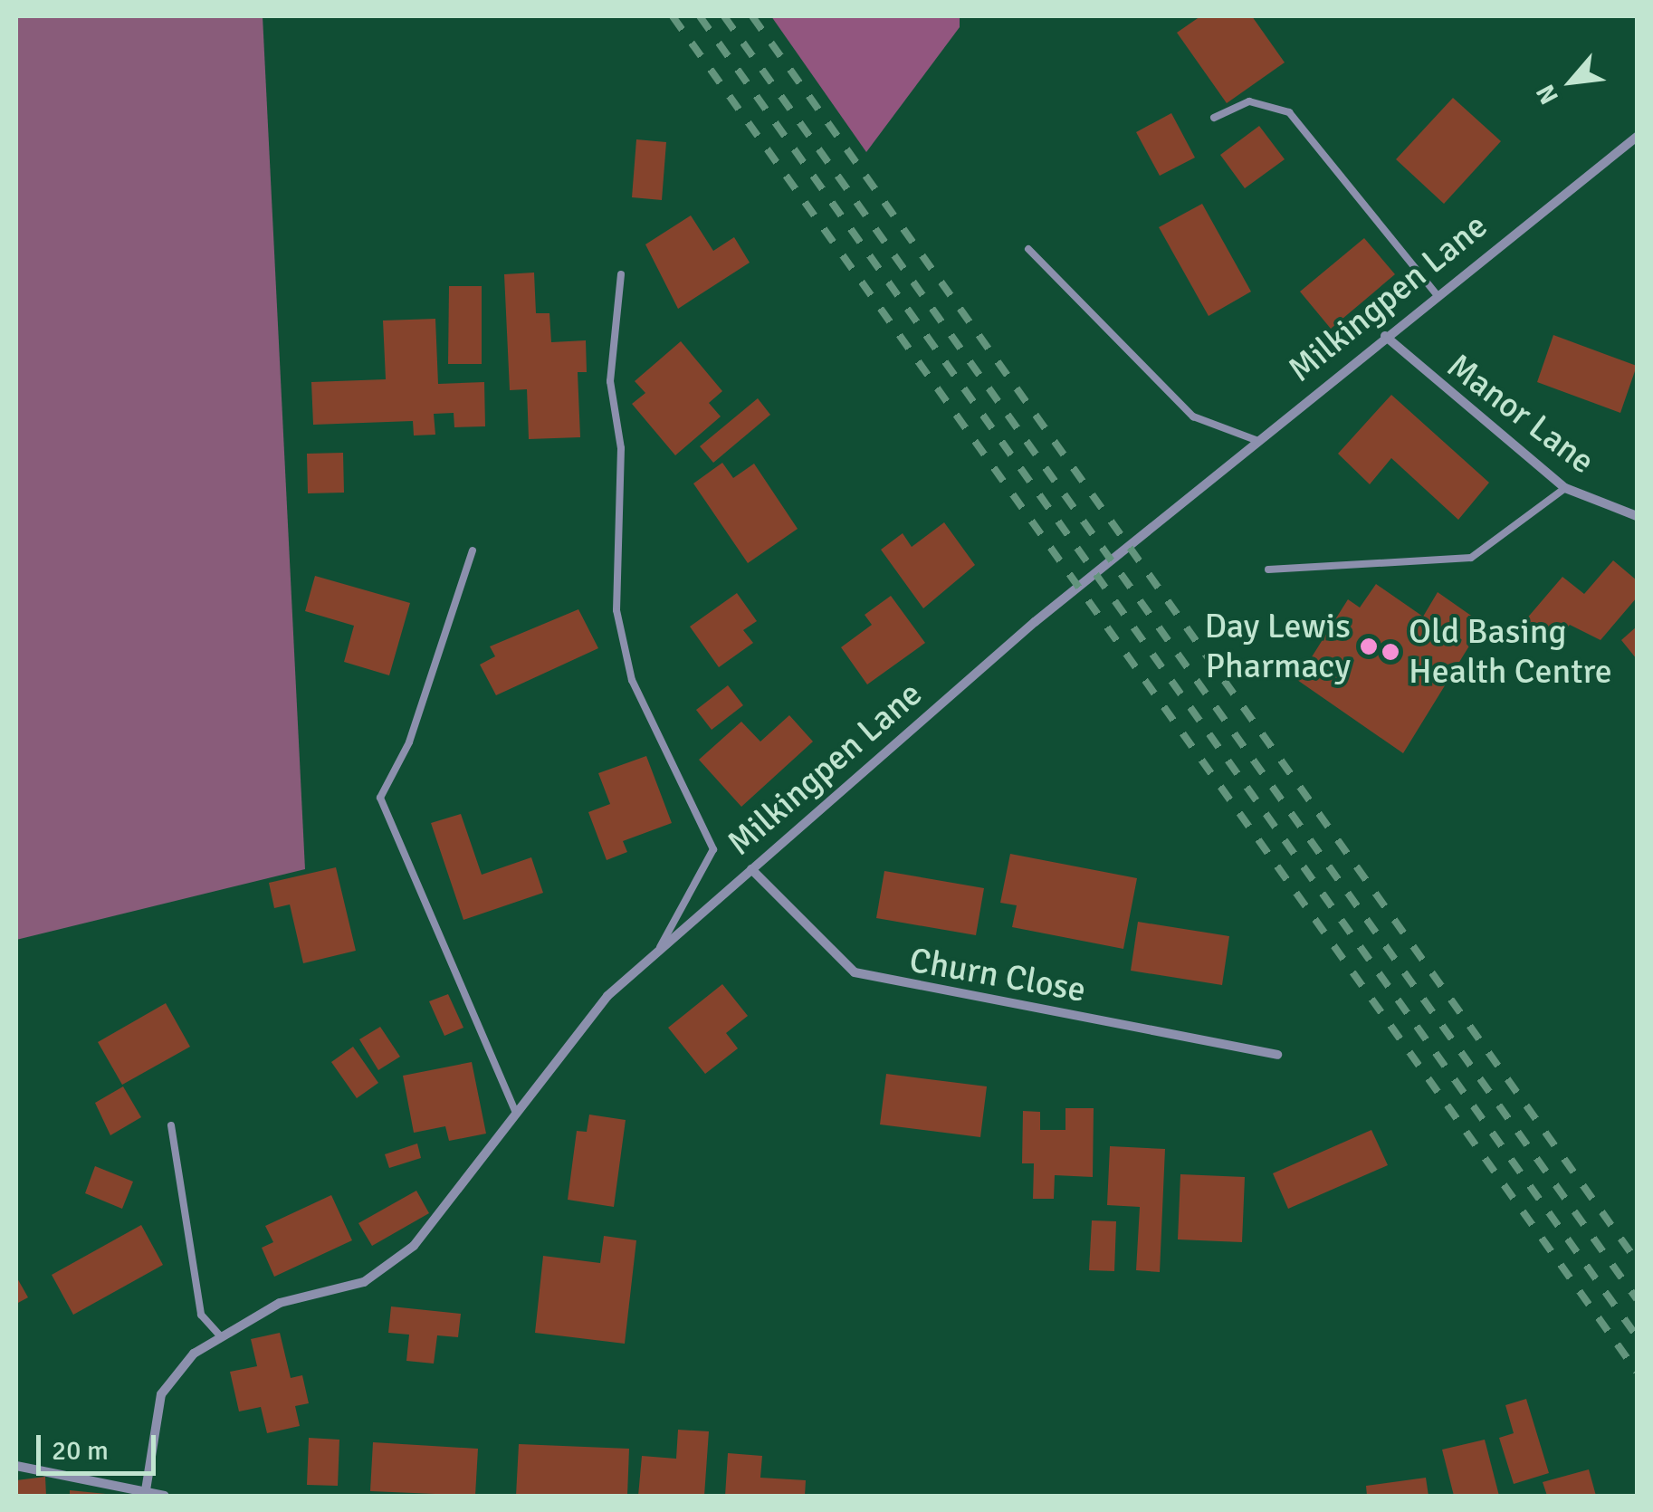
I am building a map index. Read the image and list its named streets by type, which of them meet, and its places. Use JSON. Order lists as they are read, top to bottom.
{
  "streets": {
    "street": ["Milkingpen Lane", "Manor Lane", "Churn Close"]
  },
  "crossings": [
    ["Milkingpen Lane", "Manor Lane"],
    ["Milkingpen Lane", "Churn Close"]
  ],
  "places": ["Day Lewis Pharmacy", "Old Basing Health Centre"],
  "scale_bar": "20 m",
  "north": "bottom left"
}
